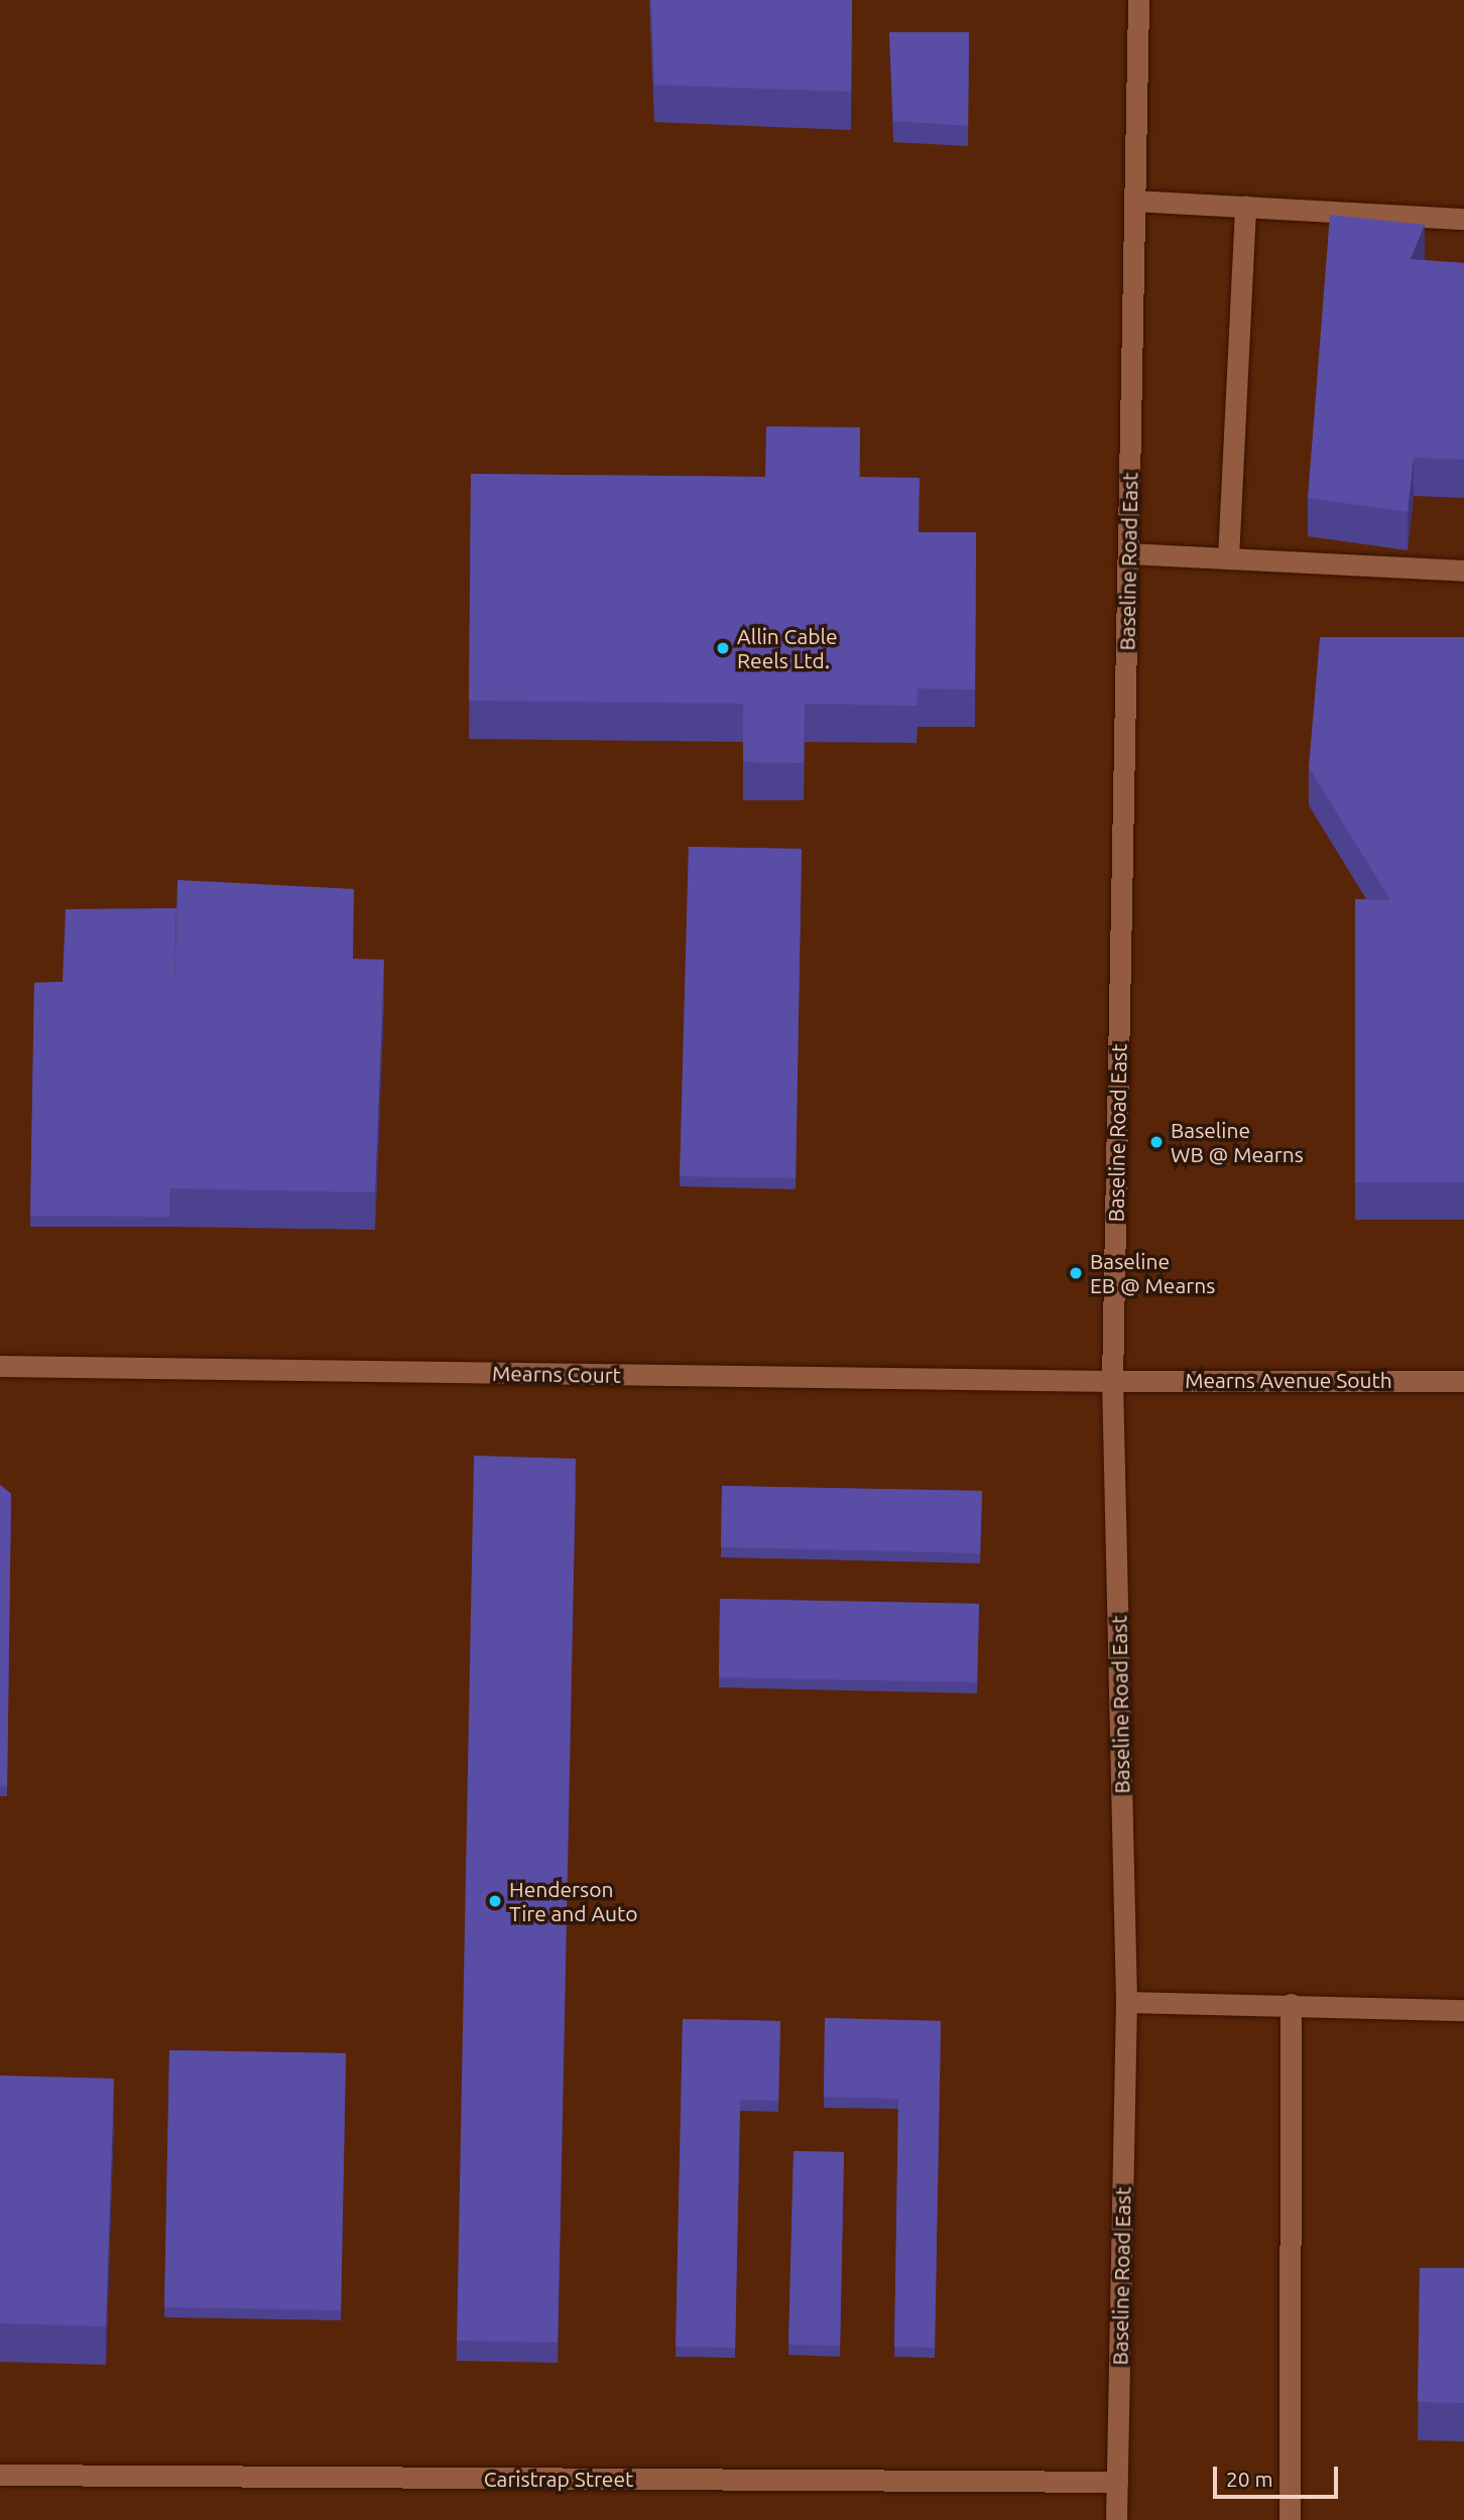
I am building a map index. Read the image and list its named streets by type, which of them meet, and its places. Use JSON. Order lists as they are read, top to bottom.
{
  "streets": {
    "street": [
      "Baseline Road East",
      "Mearns Court",
      "Mearns Avenue South",
      "Caristrap Street"
    ]
  },
  "crossings": [
    ["Baseline Road East", "Mearns Court"],
    ["Baseline Road East", "Mearns Avenue South"],
    ["Baseline Road East", "Caristrap Street"],
    ["Mearns Court", "Mearns Avenue South"]
  ],
  "places": [
    "Allin Cable Reels Ltd.",
    "Baseline WB @ Mearns",
    "Baseline EB @ Mearns",
    "Henderson Tire and Auto"
  ],
  "scale_bar": "20 m"
}
